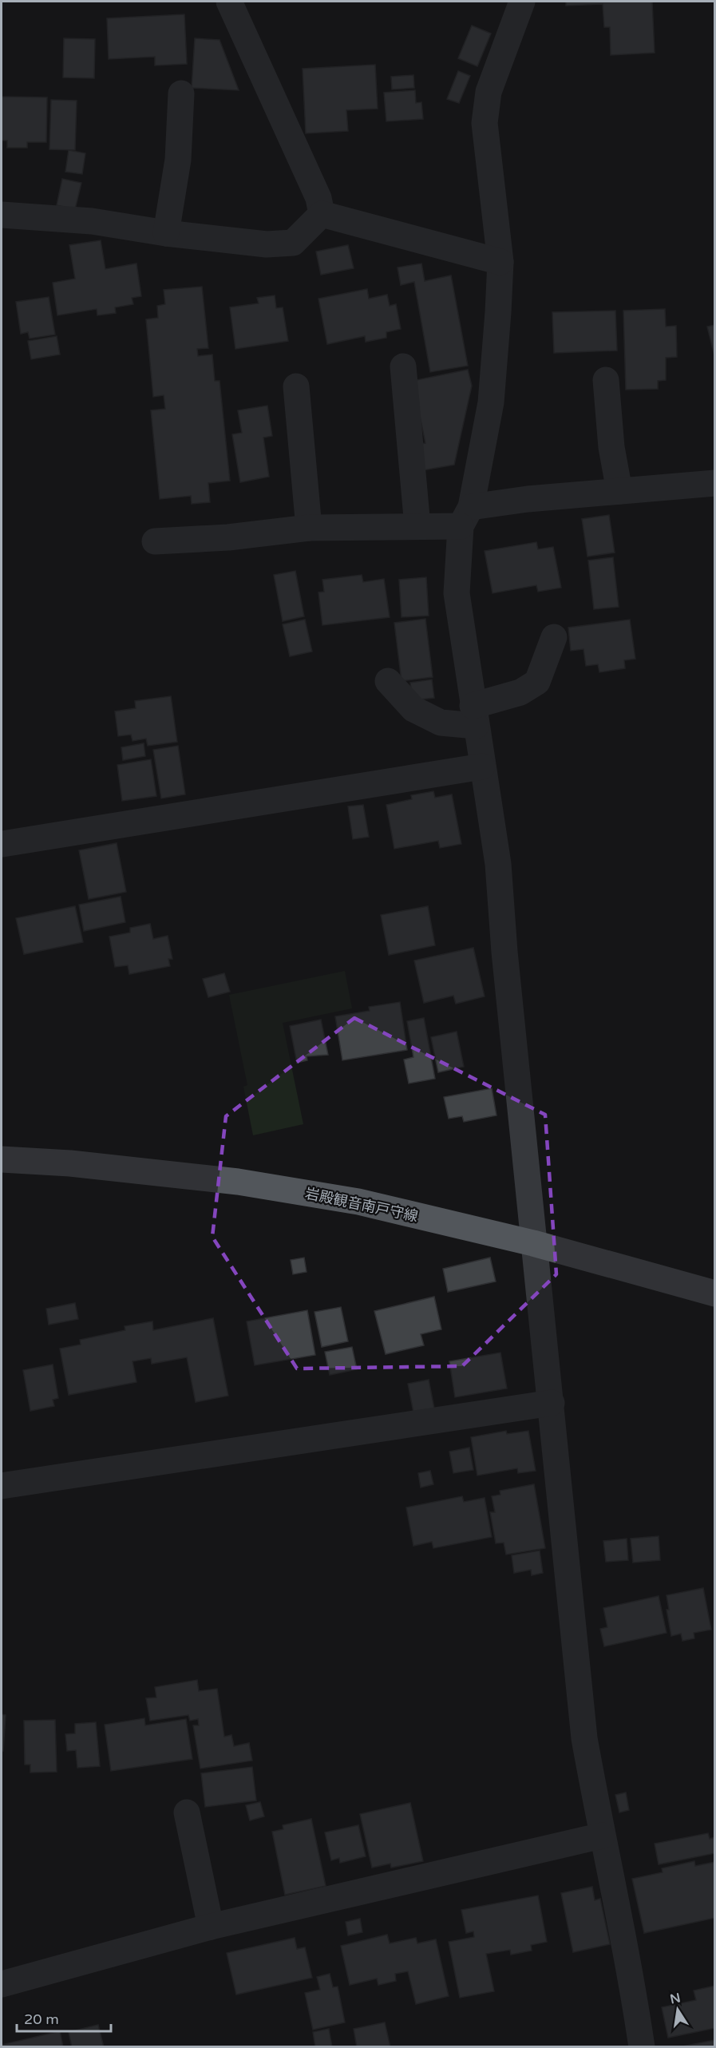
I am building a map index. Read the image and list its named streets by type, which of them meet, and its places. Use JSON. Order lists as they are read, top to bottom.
{
  "streets": {
    "main road": ["岩殿観音南戸守線"]
  },
  "scale_bar": "20 m",
  "north": "top"
}
